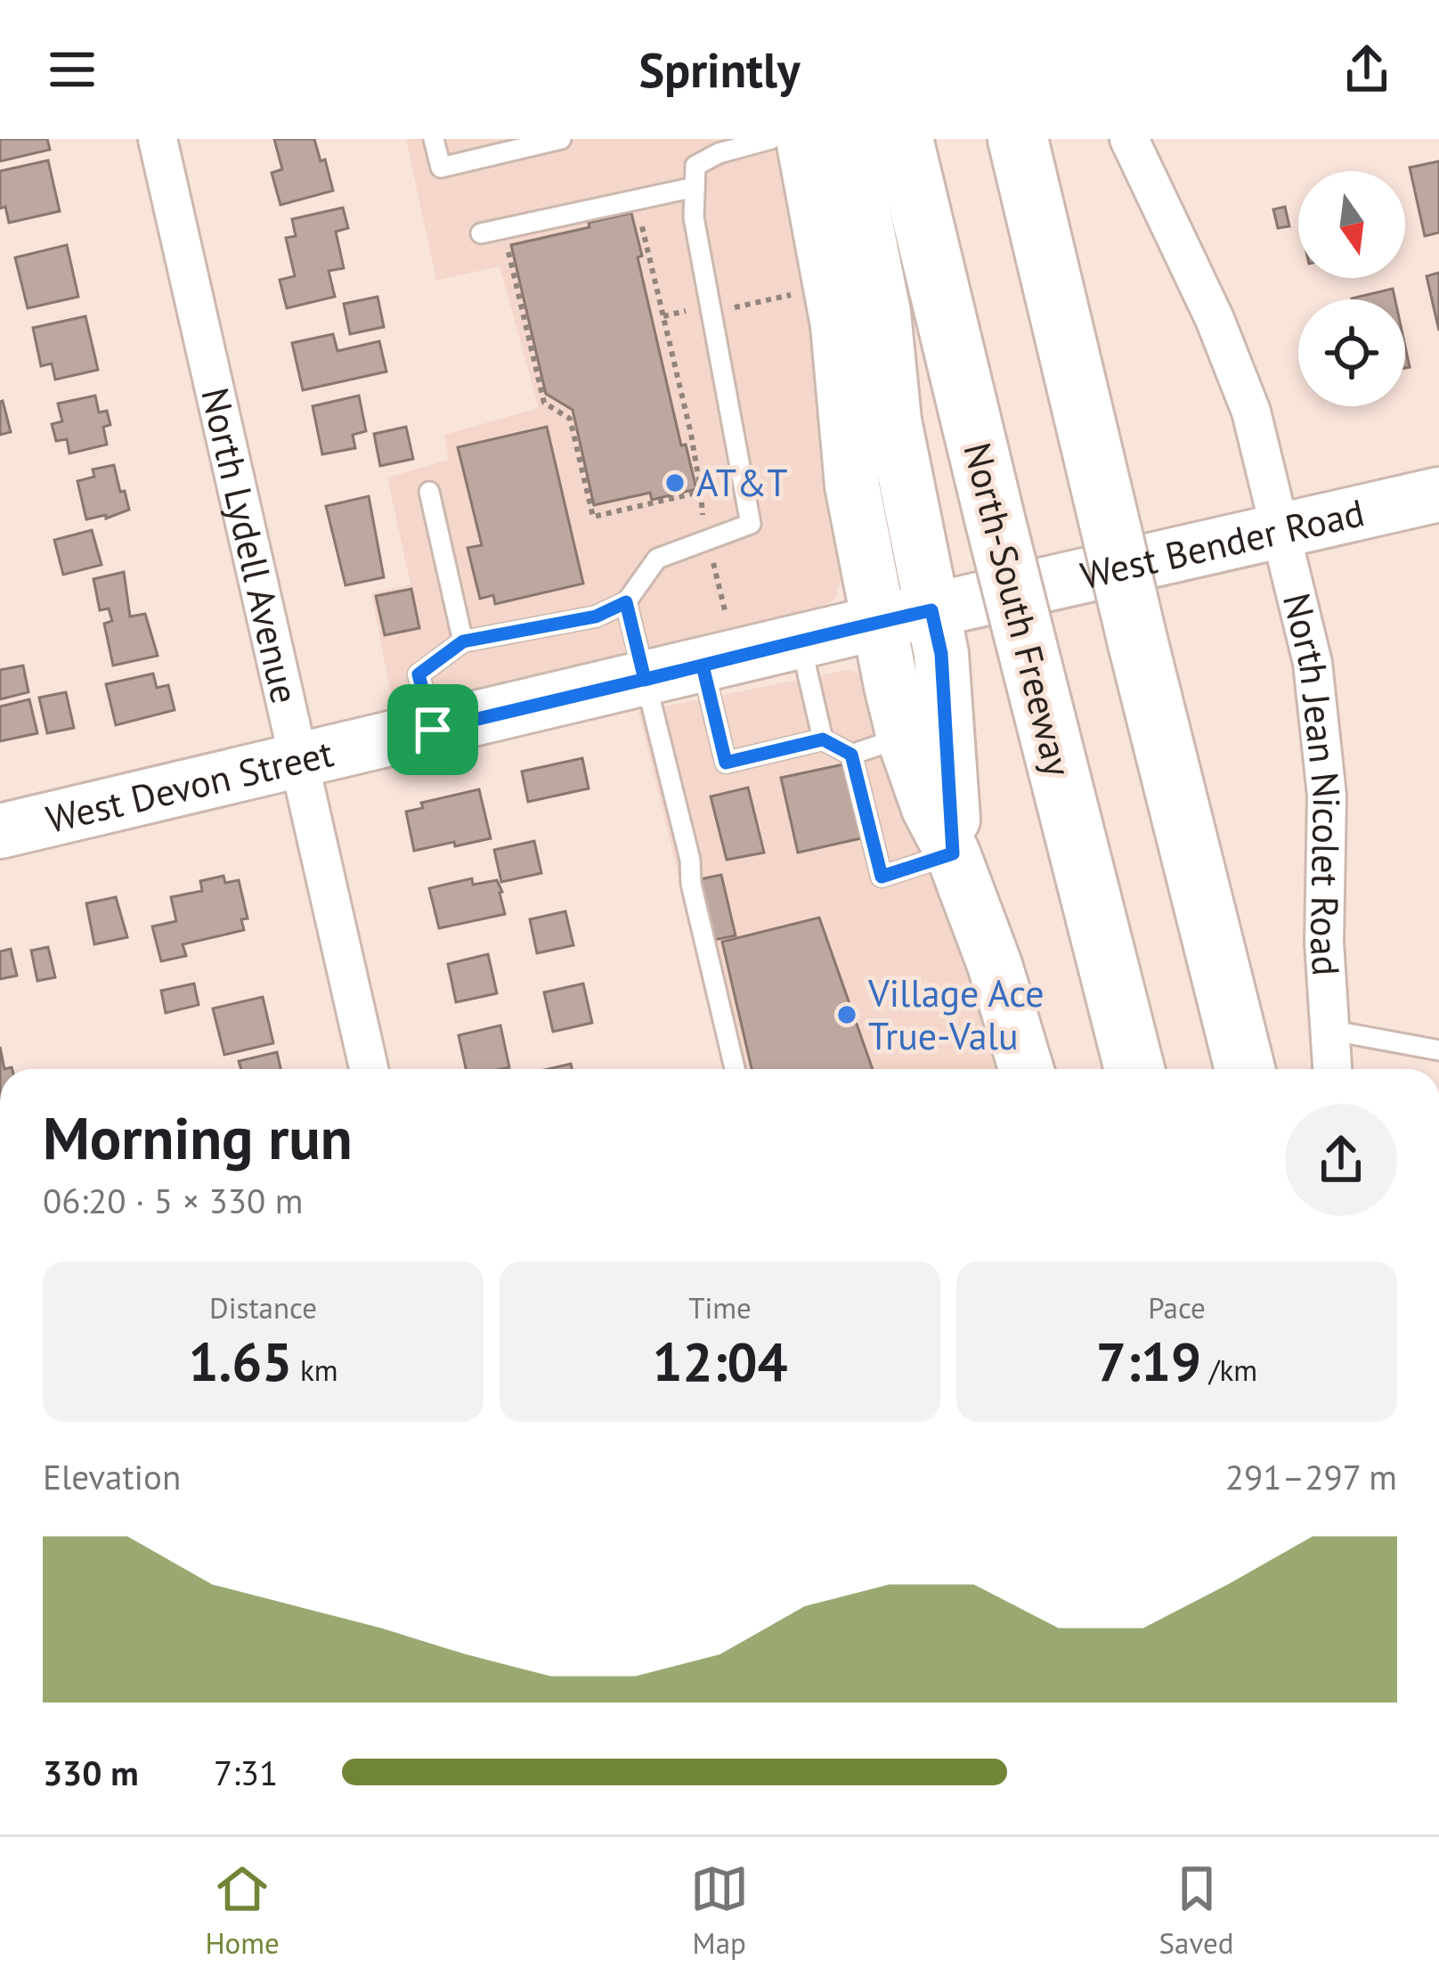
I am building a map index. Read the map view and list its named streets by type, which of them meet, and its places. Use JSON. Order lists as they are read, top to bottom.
{
  "streets": {
    "highway": ["North-South Freeway"],
    "main road": ["West Bender Road", "West Devon Street"],
    "street": ["North Lydell Avenue", "North Jean Nicolet Road"]
  },
  "crossings": [
    ["West Bender Road", "North Jean Nicolet Road"],
    ["West Bender Road", "West Devon Street"],
    ["North Lydell Avenue", "West Devon Street"]
  ],
  "places": ["AT&T", "Village Ace True-Valu"],
  "north": "bottom",
  "page": {
    "header": "Sprintly",
    "heading": ["Morning run", "06:20 · 5 × 330 m"],
    "stats": [
      ["Distance", "1.65 km"],
      ["Time", "12:04"],
      ["Pace", "7:19 /km"]
    ],
    "chart": ["Elevation", "291–297 m"],
    "list": [
      {
        "name": "330 m",
        "note": "7:31"
      }
    ],
    "tabs": ["Home", "Map", "Saved"]
  }
}
